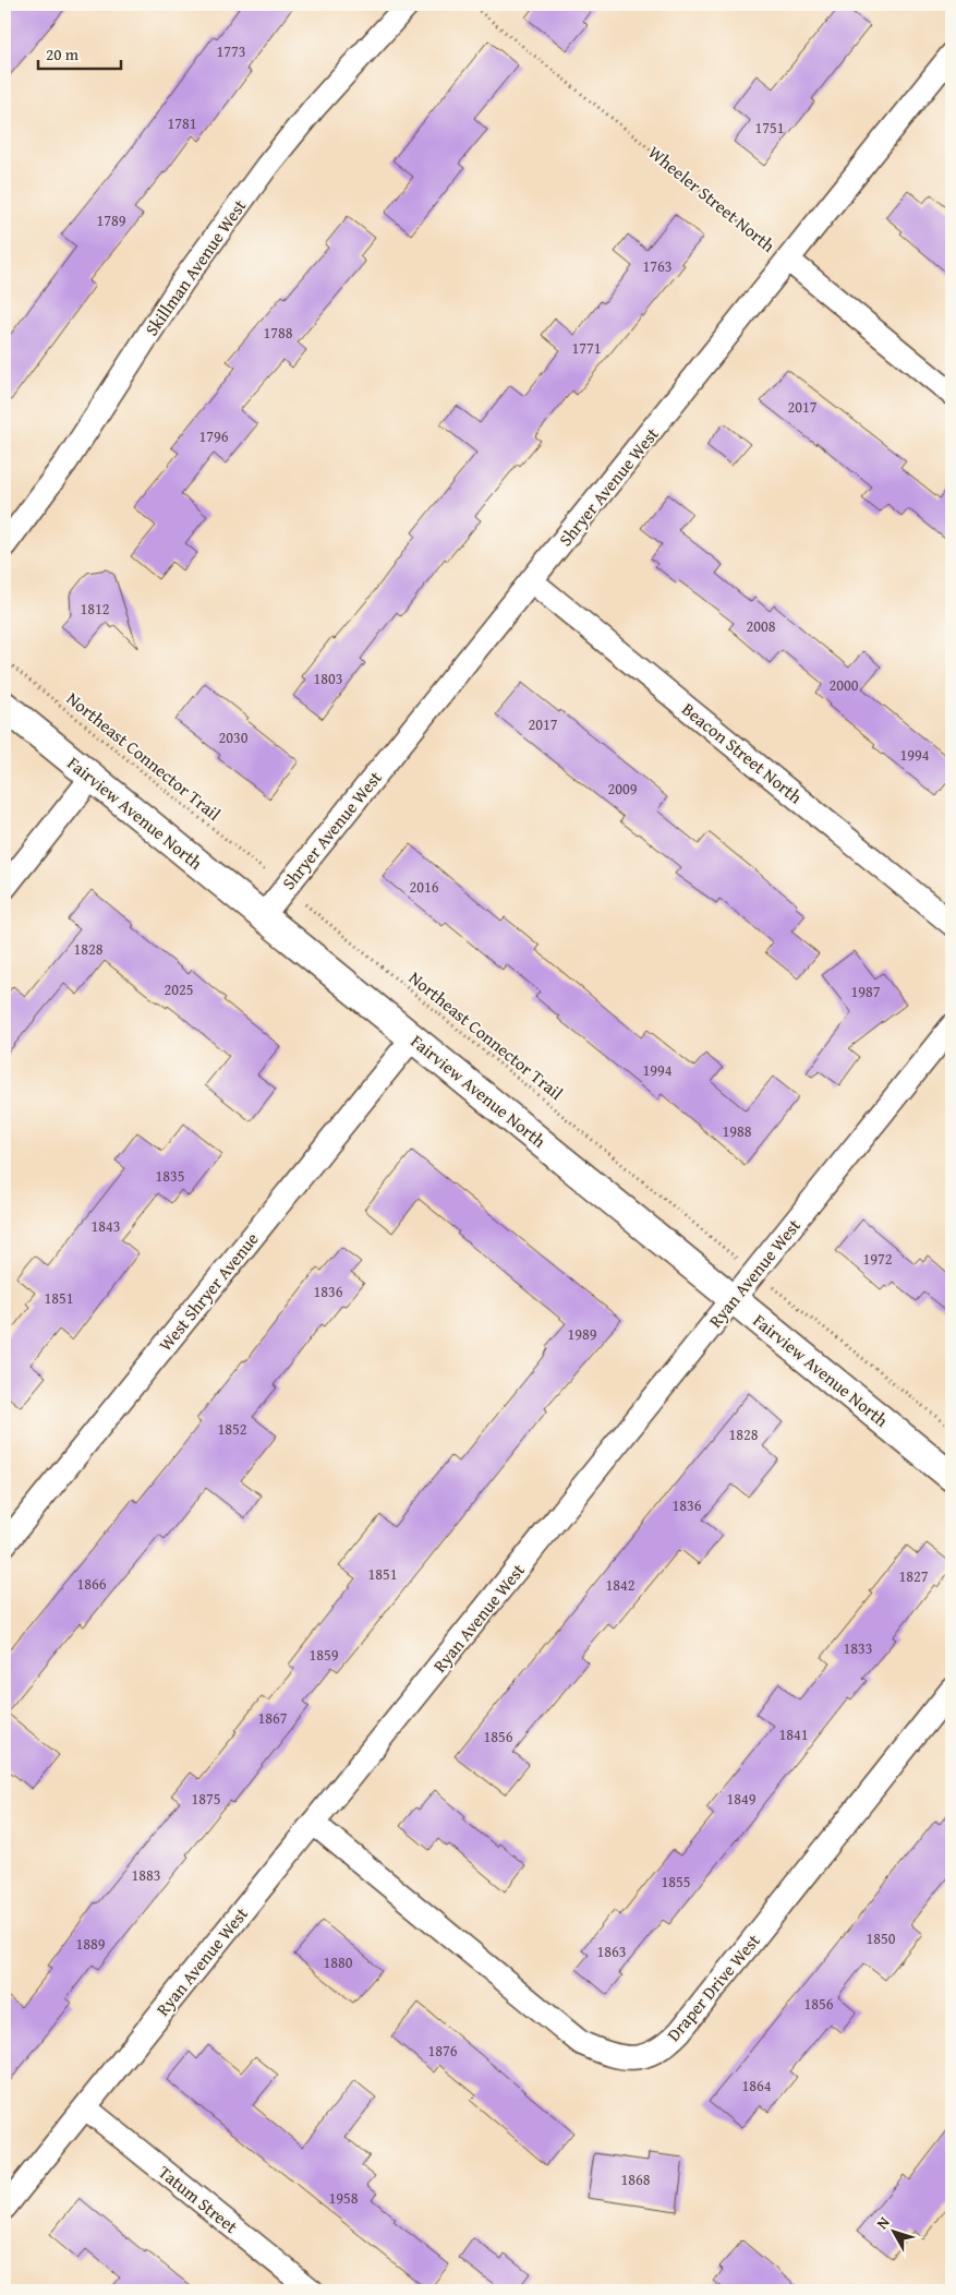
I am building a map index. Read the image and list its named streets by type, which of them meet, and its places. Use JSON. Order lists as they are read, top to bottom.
{
  "streets": {
    "street": [
      "Wheeler Street North",
      "Skillman Avenue West",
      "Shryer Avenue West",
      "Beacon Street North",
      "Fairview Avenue North",
      "Ryan Avenue West",
      "West Shryer Avenue",
      "Draper Drive West",
      "Tatum Street"
    ],
    "path": ["Northeast Connector Trail"]
  },
  "crossings": [
    ["Wheeler Street North", "Shryer Avenue West"],
    ["Shryer Avenue West", "Beacon Street North"],
    ["Shryer Avenue West", "Northeast Connector Trail"],
    ["Shryer Avenue West", "Fairview Avenue North"],
    ["Northeast Connector Trail", "Ryan Avenue West"],
    ["Fairview Avenue North", "Ryan Avenue West"],
    ["Fairview Avenue North", "West Shryer Avenue"],
    ["Ryan Avenue West", "Draper Drive West"],
    ["Ryan Avenue West", "Tatum Street"]
  ],
  "house_numbers": [
    "1773",
    "1781",
    "1751",
    "1789",
    "1763",
    "1788",
    "1771",
    "2017",
    "1796",
    "1812",
    "2008",
    "1803",
    "2000",
    "2017",
    "2030",
    "1994",
    "2009",
    "2016",
    "1828",
    "2025",
    "1987",
    "1994",
    "1988",
    "1835",
    "1843",
    "1972",
    "1836",
    "1851",
    "1989",
    "1852",
    "1828",
    "1836",
    "1851",
    "1827",
    "1866",
    "1842",
    "1833",
    "1859",
    "1867",
    "1841",
    "1856",
    "1875",
    "1849",
    "1883",
    "1855",
    "1850",
    "1889",
    "1863",
    "1880",
    "1856",
    "1876",
    "1864",
    "1868",
    "1958"
  ],
  "scale_bar": "20 m",
  "north": "top left"
}
